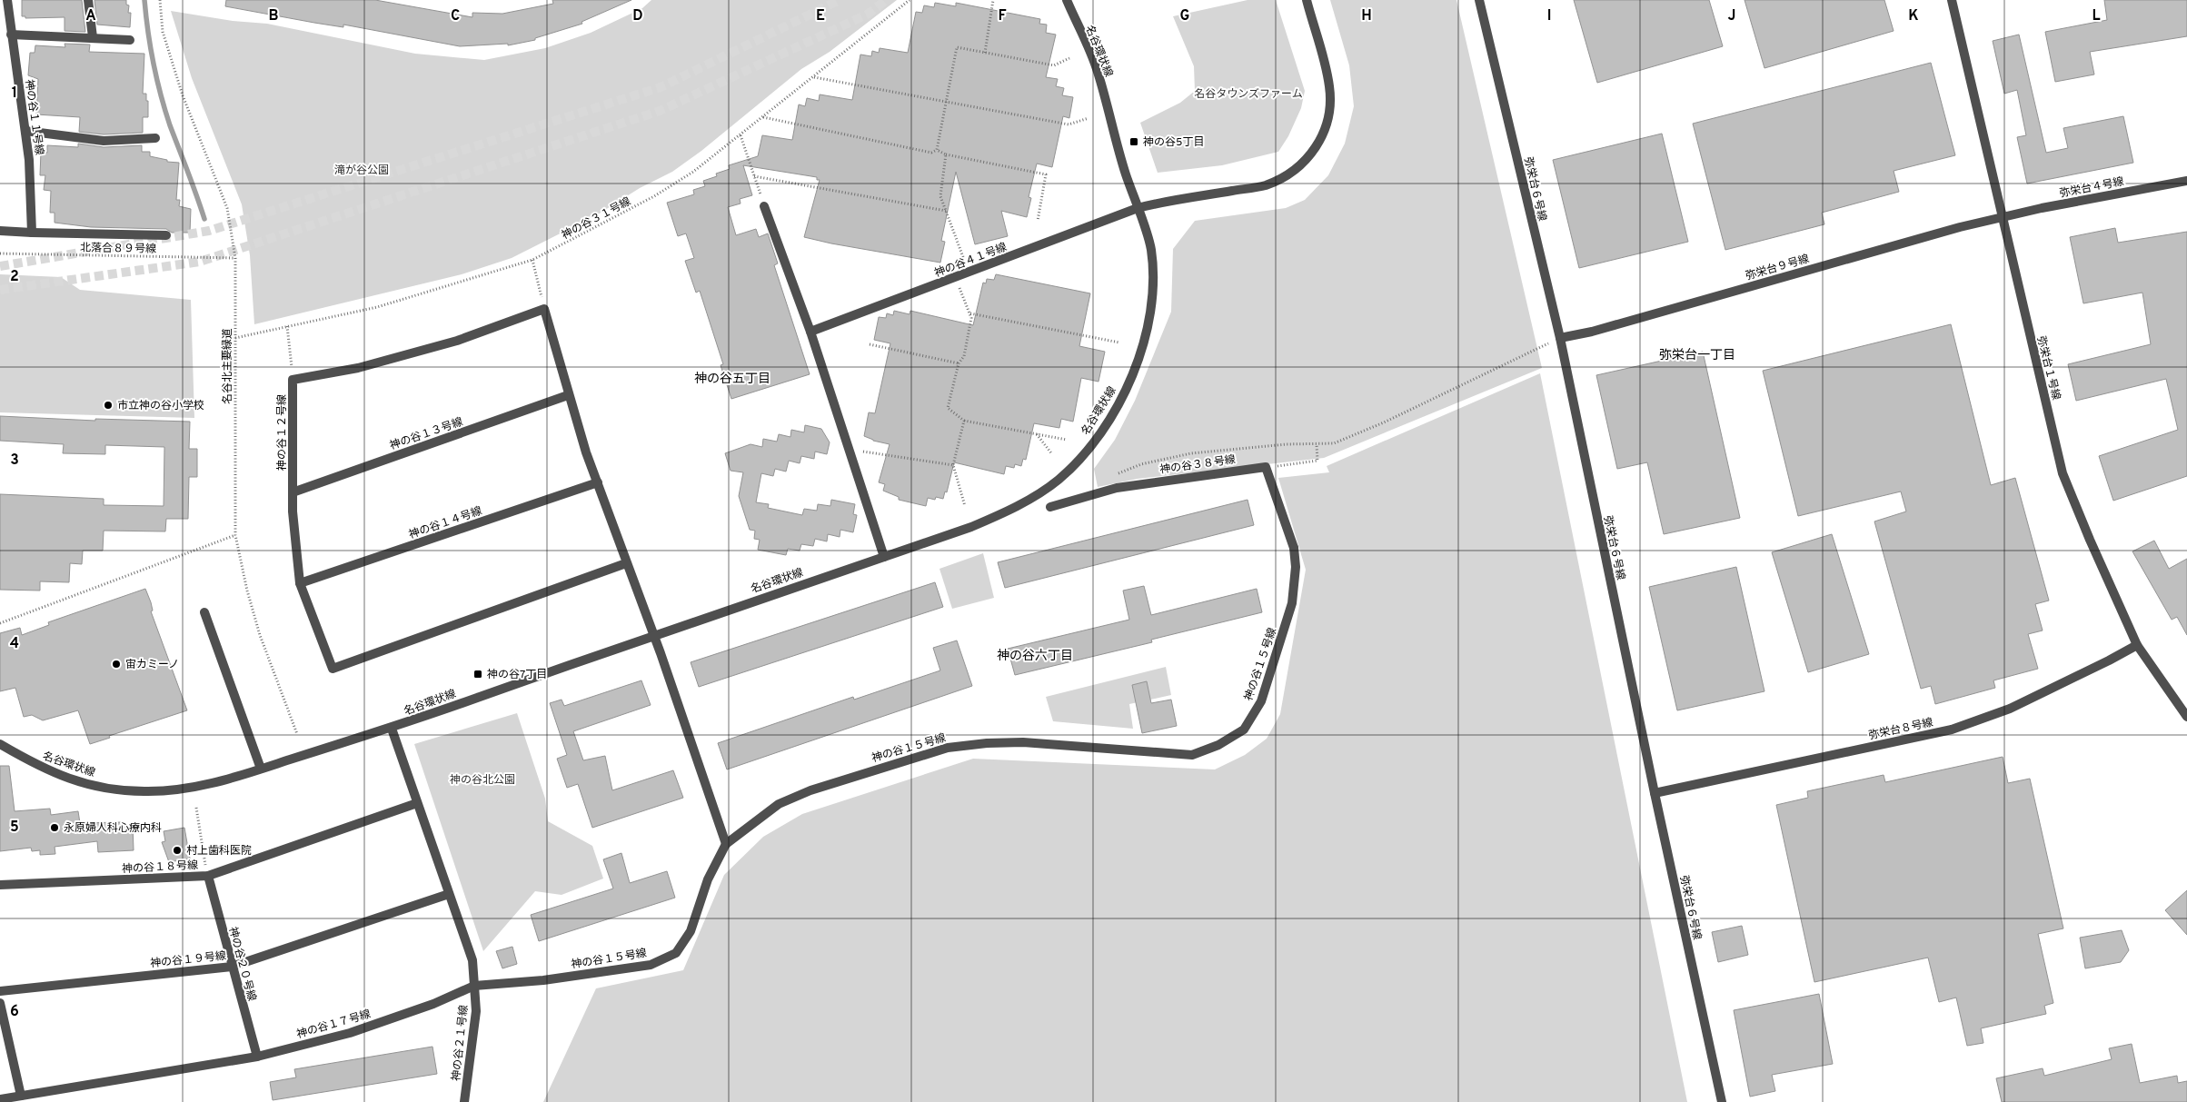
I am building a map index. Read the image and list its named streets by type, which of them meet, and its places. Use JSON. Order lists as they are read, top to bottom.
{
  "streets": {
    "street": [
      "名谷環状線",
      "神の谷１１号線",
      "弥栄台４号線",
      "弥栄台６号線",
      "神の谷４１号線",
      "弥栄台９号線",
      "弥栄台１号線",
      "神の谷１２号線",
      "神の谷１３号線",
      "神の谷３８号線",
      "神の谷１４号線",
      "神の谷１５号線",
      "弥栄台８号線",
      "神の谷１８号線",
      "神の谷１９号線",
      "神の谷２０号線",
      "神の谷１７号線",
      "神の谷２１号線"
    ],
    "path": ["神の谷３１号線", "北落合８９号線", "名谷北主要緑道"]
  },
  "crossings": [
    ["名谷環状線", "神の谷４１号線"],
    ["弥栄台４号線", "弥栄台９号線"],
    ["弥栄台４号線", "弥栄台１号線"],
    ["弥栄台６号線", "弥栄台９号線"],
    ["弥栄台６号線", "弥栄台８号線"],
    ["神の谷３１号線", "名谷北主要緑道"],
    ["北落合８９号線", "名谷北主要緑道"],
    ["弥栄台９号線", "弥栄台１号線"],
    ["弥栄台１号線", "弥栄台８号線"],
    ["神の谷１２号線", "神の谷１３号線"],
    ["神の谷１２号線", "神の谷１４号線"],
    ["神の谷３８号線", "神の谷１５号線"],
    ["神の谷１５号線", "神の谷１７号線"],
    ["神の谷１５号線", "神の谷２１号線"],
    ["神の谷１８号線", "神の谷２０号線"],
    ["神の谷１９号線", "神の谷２０号線"],
    ["神の谷２０号線", "神の谷１７号線"],
    ["神の谷１７号線", "神の谷２１号線"]
  ],
  "districts": ["弥栄台一丁目", "神の谷五丁目", "神の谷六丁目"],
  "parks": ["名谷タウンズファーム", "滝が谷公園", "神の谷北公園"],
  "places": {
    "transit": ["神の谷5丁目", "神の谷7丁目"],
    "other": [
      "市立神の谷小学校",
      "宙カミーノ",
      "永原婦人科心療内科",
      "村上歯科医院"
    ]
  },
  "grid": {
    "columns": [
      "A",
      "B",
      "C",
      "D",
      "E",
      "F",
      "G",
      "H",
      "I",
      "J",
      "K",
      "L"
    ],
    "rows": [
      "1",
      "2",
      "3",
      "4",
      "5",
      "6"
    ]
  }
}
